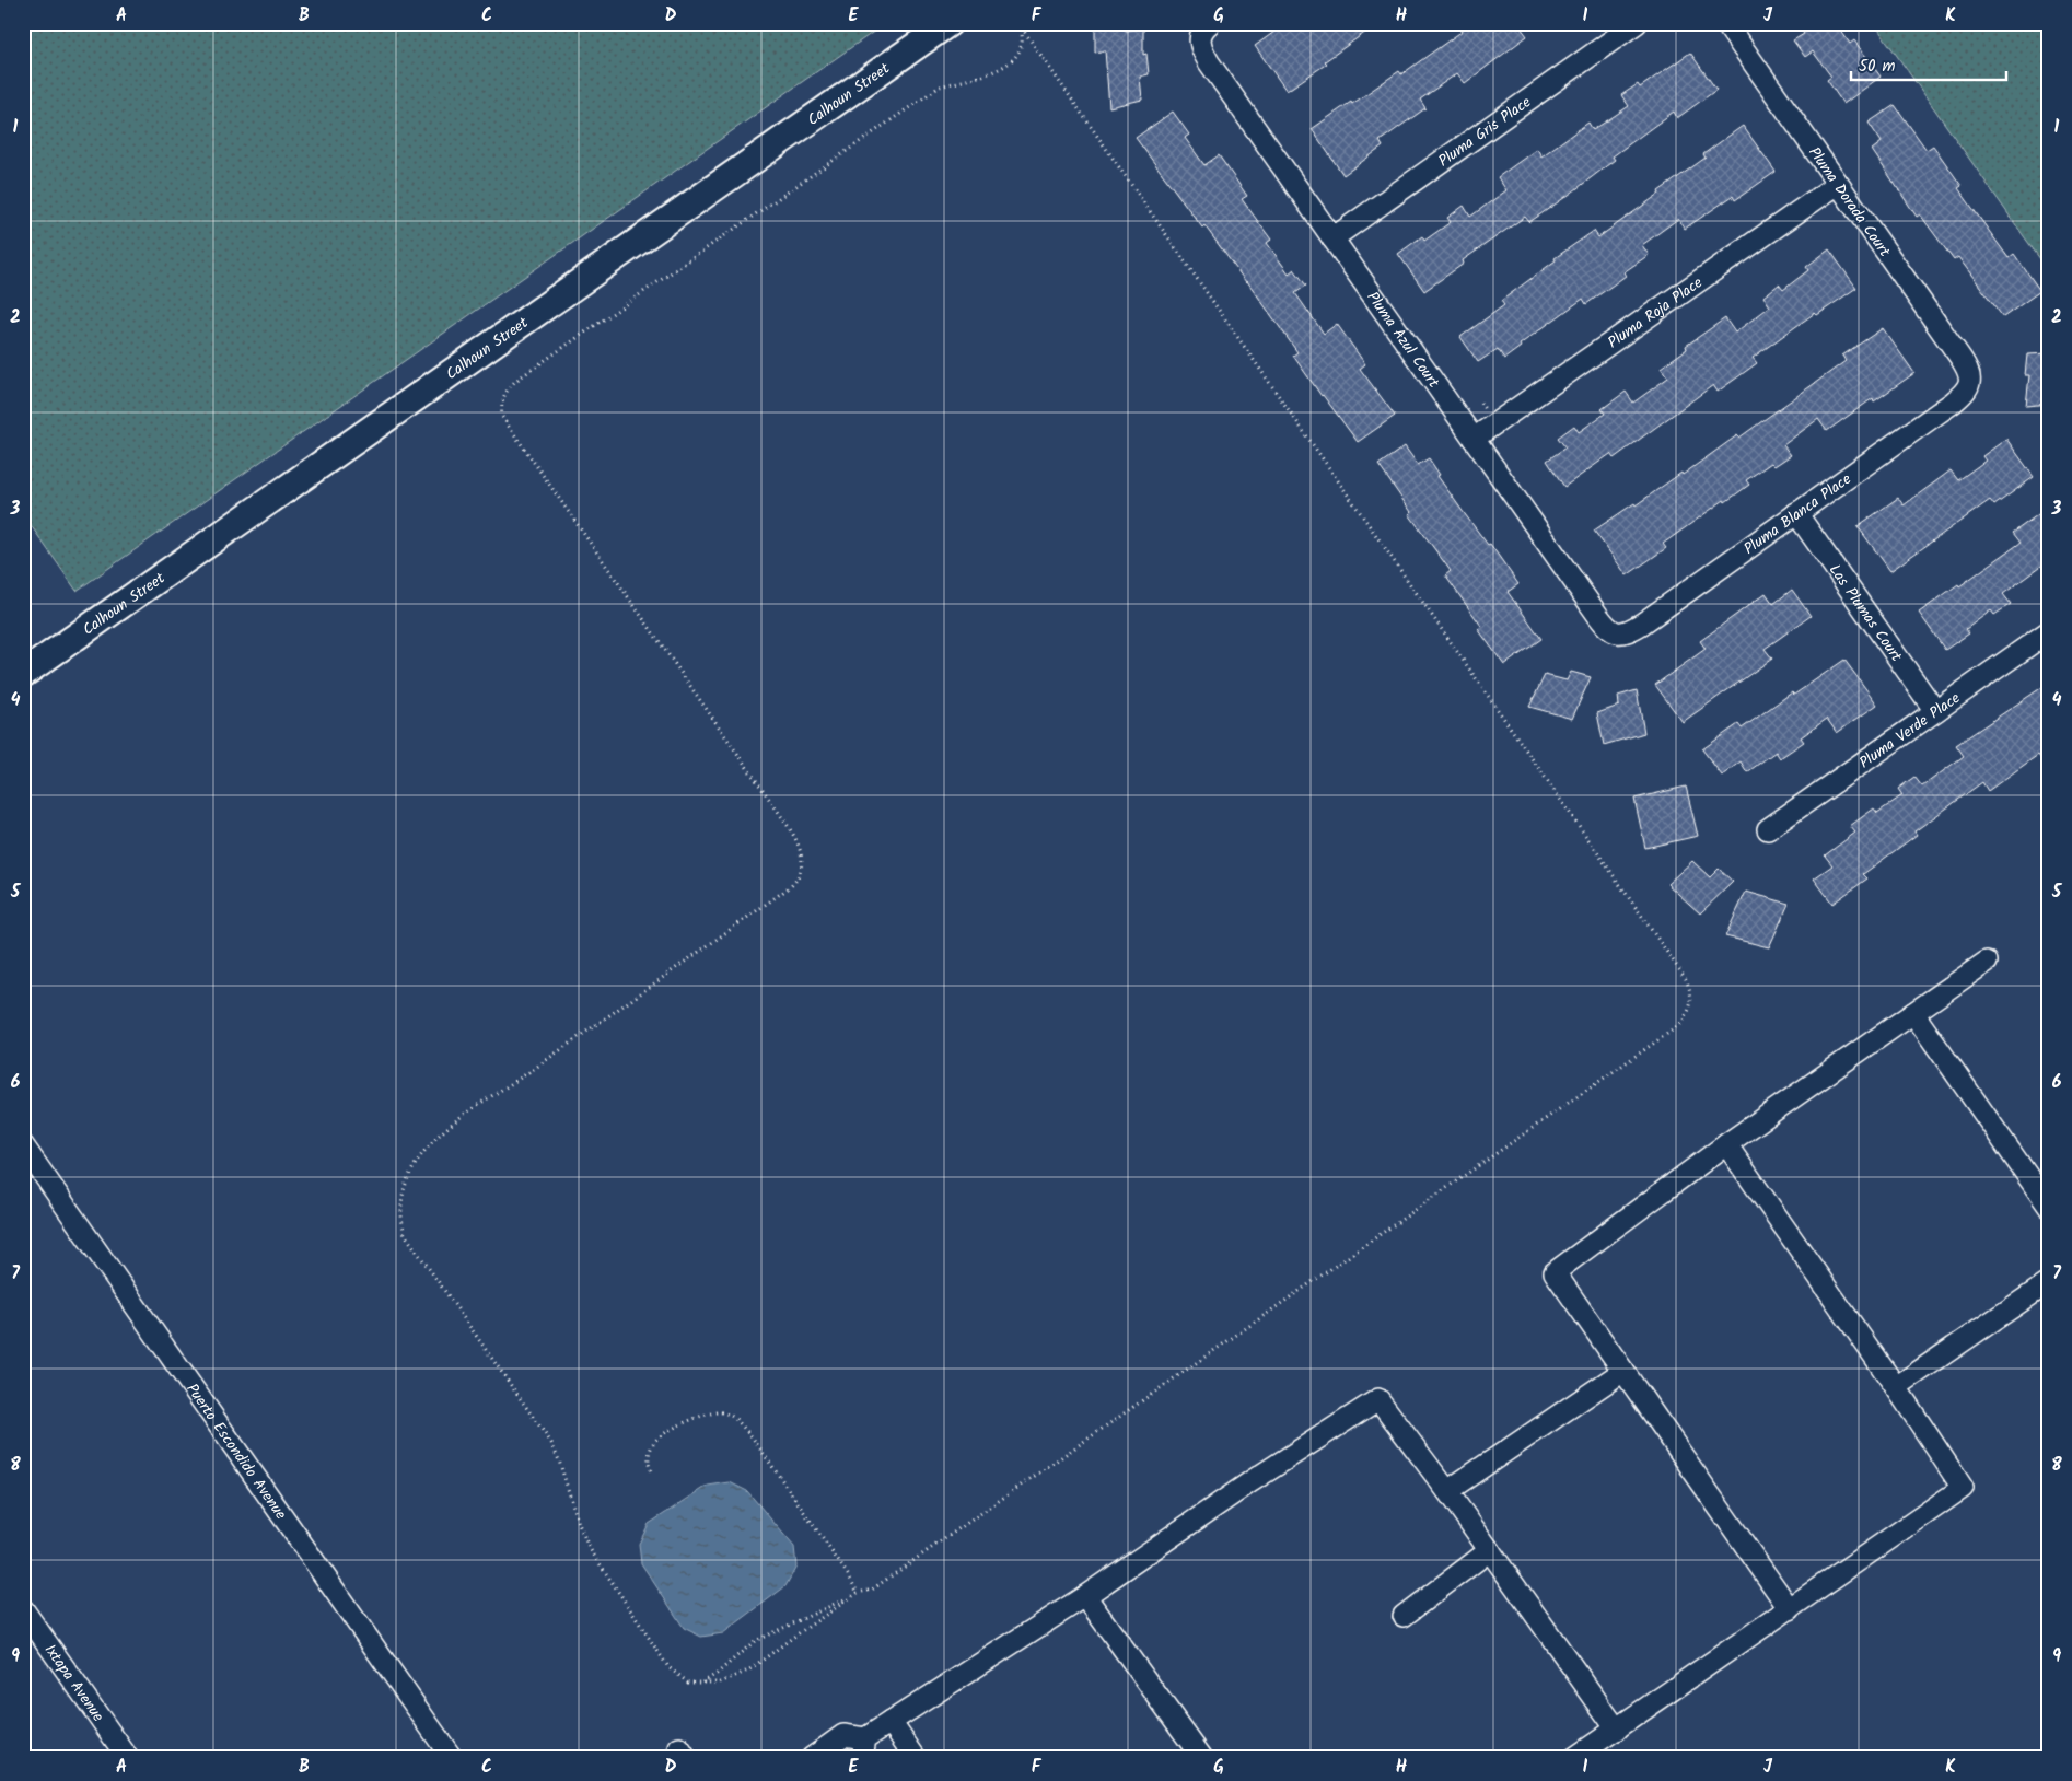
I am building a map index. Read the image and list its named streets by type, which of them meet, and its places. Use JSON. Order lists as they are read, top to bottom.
{
  "streets": {
    "street": [
      "Calhoun Street",
      "Pluma Gris Place",
      "Pluma Dorada Court",
      "Pluma Roja Place",
      "Pluma Azul Court",
      "Pluma Blanca Place",
      "Las Plumas Court",
      "Pluma Verde Place",
      "Puerto Escondido Avenue",
      "Ixtapa Avenue"
    ]
  },
  "crossings": [
    ["Pluma Gris Place", "Pluma Azul Court"],
    ["Pluma Dorada Court", "Pluma Roja Place"],
    ["Pluma Dorada Court", "Pluma Blanca Place"],
    ["Pluma Roja Place", "Pluma Azul Court"],
    ["Pluma Azul Court", "Pluma Blanca Place"],
    ["Pluma Blanca Place", "Las Plumas Court"],
    ["Las Plumas Court", "Pluma Verde Place"]
  ],
  "scale_bar": "50 m",
  "grid": {
    "columns": [
      "A",
      "B",
      "C",
      "D",
      "E",
      "F",
      "G",
      "H",
      "I",
      "J",
      "K"
    ],
    "rows": [
      "1",
      "2",
      "3",
      "4",
      "5",
      "6",
      "7",
      "8",
      "9"
    ]
  }
}
